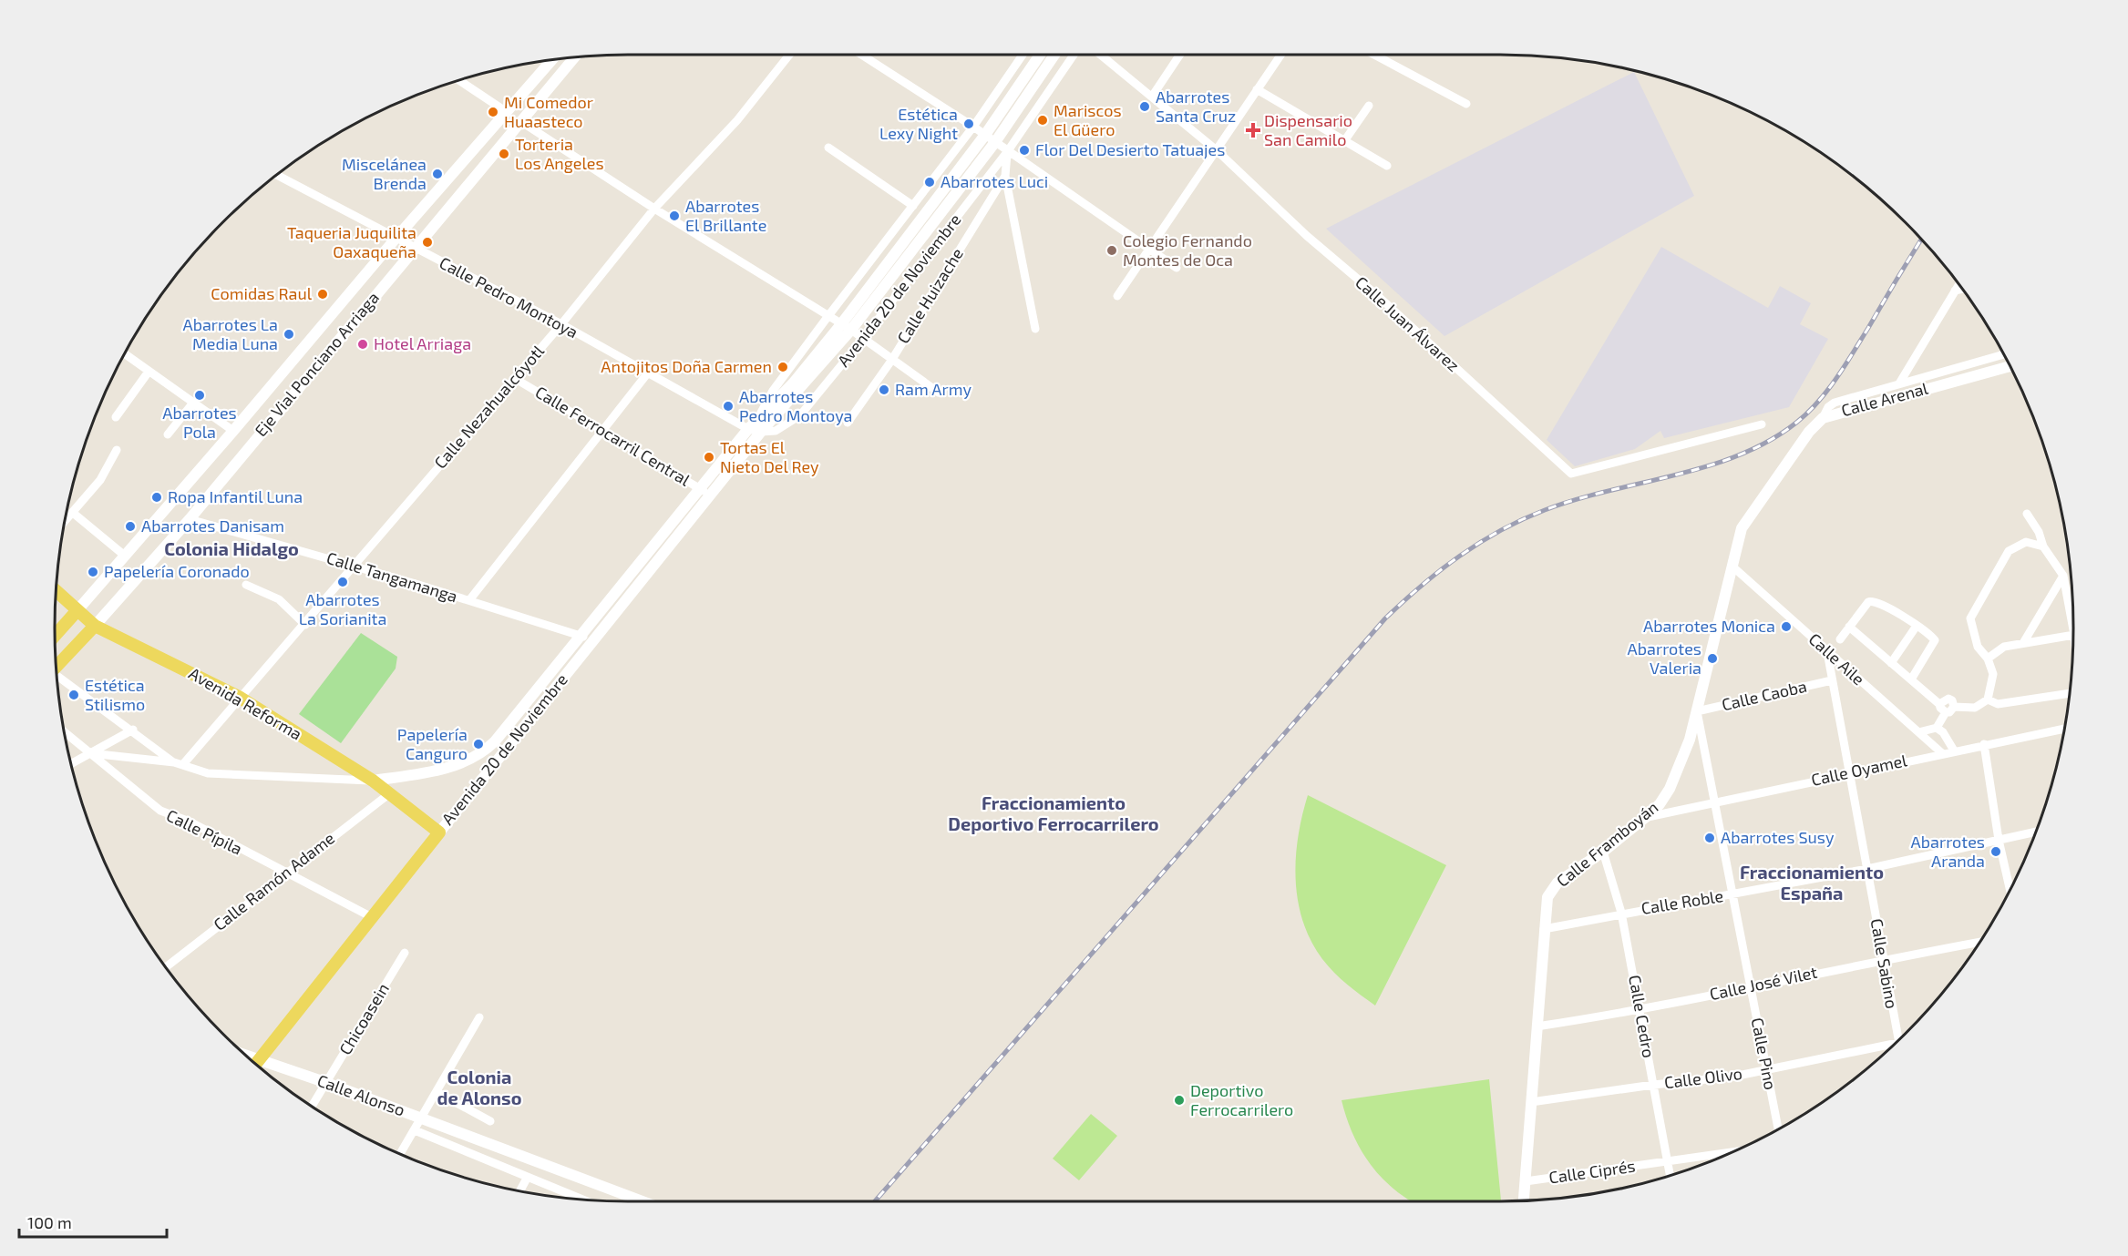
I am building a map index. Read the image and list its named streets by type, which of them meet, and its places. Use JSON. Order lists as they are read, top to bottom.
{
  "streets": {
    "main road": [
      "Avenida 20 de Noviembre",
      "Eje Vial Ponciano Arriaga",
      "Calle Arenal",
      "Avenida Reforma",
      "Calle Framboyán",
      "Calle Alonso"
    ],
    "street": [
      "Calle Huizache",
      "Calle Pedro Montoya",
      "Calle Juan Álvarez",
      "Calle Nezahualcóyotl",
      "Calle Ferrocarril Central",
      "Calle Tangamanga",
      "Calle Aile",
      "Calle Caoba",
      "Calle Oyamel",
      "Calle Pípila",
      "Calle Ramón Adame",
      "Calle Roble",
      "Calle Sabino",
      "Calle José Vilet",
      "Calle Cedro",
      "Chicoasein",
      "Calle Pino",
      "Calle Olivo",
      "Calle Ciprés"
    ]
  },
  "crossings": [
    ["Avenida 20 de Noviembre", "Calle Pedro Montoya"],
    ["Avenida 20 de Noviembre", "Calle Ferrocarril Central"],
    ["Avenida 20 de Noviembre", "Calle Tangamanga"],
    ["Avenida 20 de Noviembre", "Avenida Reforma"],
    ["Avenida 20 de Noviembre", "Calle Pípila"],
    ["Avenida 20 de Noviembre", "Calle Alonso"],
    ["Calle Pedro Montoya", "Eje Vial Ponciano Arriaga"],
    ["Calle Pedro Montoya", "Calle Nezahualcóyotl"],
    ["Eje Vial Ponciano Arriaga", "Calle Tangamanga"],
    ["Eje Vial Ponciano Arriaga", "Avenida Reforma"],
    ["Calle Arenal", "Calle Framboyán"],
    ["Calle Nezahualcóyotl", "Calle Ferrocarril Central"],
    ["Calle Nezahualcóyotl", "Calle Tangamanga"],
    ["Calle Nezahualcóyotl", "Avenida Reforma"],
    ["Calle Aile", "Calle Oyamel"],
    ["Calle Aile", "Calle Framboyán"],
    ["Calle Aile", "Calle Sabino"],
    ["Calle Caoba", "Calle Framboyán"],
    ["Calle Caoba", "Calle Sabino"],
    ["Calle Caoba", "Calle Pino"],
    ["Avenida Reforma", "Calle Ramón Adame"],
    ["Calle Oyamel", "Calle Framboyán"],
    ["Calle Oyamel", "Calle Sabino"],
    ["Calle Oyamel", "Calle Pino"],
    ["Calle Pípila", "Calle Ramón Adame"],
    ["Calle Framboyán", "Calle Roble"],
    ["Calle Framboyán", "Calle José Vilet"],
    ["Calle Framboyán", "Calle Cedro"],
    ["Calle Framboyán", "Calle Pino"],
    ["Calle Framboyán", "Calle Olivo"],
    ["Calle Framboyán", "Calle Ciprés"],
    ["Calle Roble", "Calle Sabino"],
    ["Calle Roble", "Calle Cedro"],
    ["Calle Roble", "Calle Pino"],
    ["Calle Sabino", "Calle José Vilet"],
    ["Calle José Vilet", "Calle Cedro"],
    ["Calle José Vilet", "Calle Pino"],
    ["Calle Cedro", "Calle Olivo"],
    ["Calle Cedro", "Calle Ciprés"],
    ["Chicoasein", "Calle Alonso"],
    ["Calle Pino", "Calle Olivo"]
  ],
  "districts": [
    "Colonia Hidalgo",
    "Fraccionamiento Deportivo Ferrocarrilero",
    "Fraccionamiento España",
    "Colonia de Alonso"
  ],
  "places": {
    "other": [
      "Abarrotes Santa Cruz",
      "Mi Comedor Huaasteco",
      "Mariscos El Güero",
      "Estética Lexy Night",
      "Flor Del Desierto Tatuajes",
      "Torteria Los Angeles",
      "Miscelánea Brenda",
      "Abarrotes Luci",
      "Abarrotes El Brillante",
      "Taqueria Juquilita Oaxaqueña",
      "Colegio Fernando Montes de Oca",
      "Comidas Raul",
      "Abarrotes La Media Luna",
      "Hotel Arriaga",
      "Antojitos Doña Carmen",
      "Ram Army",
      "Abarrotes Pola",
      "Abarrotes Pedro Montoya",
      "Tortas El Nieto Del Rey",
      "Ropa Infantil Luna",
      "Abarrotes Danisam",
      "Papelería Coronado",
      "Abarrotes La Sorianita",
      "Abarrotes Monica",
      "Abarrotes Valeria",
      "Estética Stilismo",
      "Papelería Canguro",
      "Abarrotes Susy",
      "Abarrotes Aranda",
      "Deportivo Ferrocarrilero"
    ],
    "health": ["Dispensario San Camilo"]
  },
  "scale_bar": "100 m"
}
